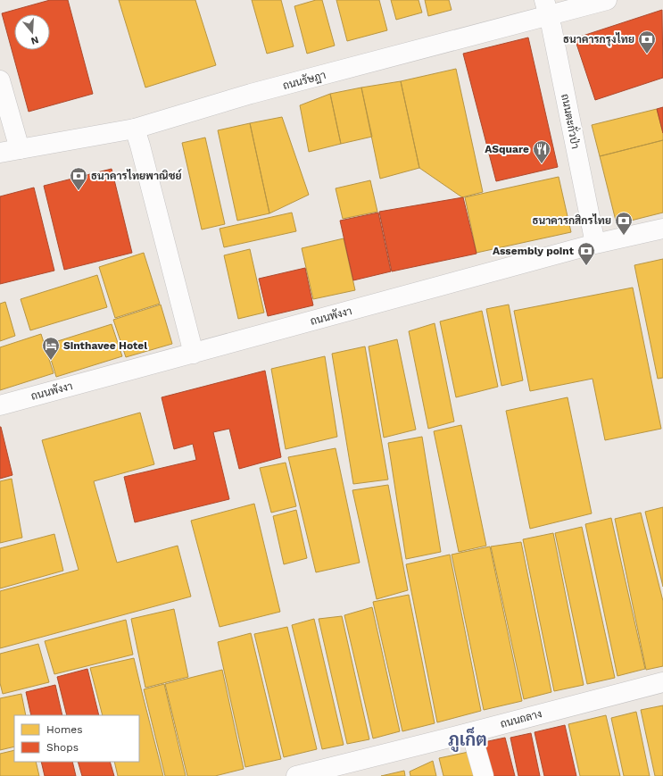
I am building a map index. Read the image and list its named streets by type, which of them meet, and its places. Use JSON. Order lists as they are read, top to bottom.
{
  "streets": {
    "street": [
      "ถนนรัษฎา",
      "ถนนตะกั่วป่า",
      "ถนนพังงา",
      "ถนนถลาง"
    ]
  },
  "crossings": [
    ["ถนนรัษฎา", "ถนนตะกั่วป่า"],
    ["ถนนตะกั่วป่า", "ถนนพังงา"]
  ],
  "districts": ["ภูเก็ต"],
  "places": {
    "bank": [
      "ธนาคารกรุงไทย",
      "ธนาคารไทยพาณิชย์",
      "ธนาคารกสิกรไทย",
      "Assembly point"
    ],
    "restaurant": ["ASquare"],
    "hotel": ["Sinthavee Hotel"]
  },
  "legend": ["Homes", "Shops"],
  "north": "bottom"
}
